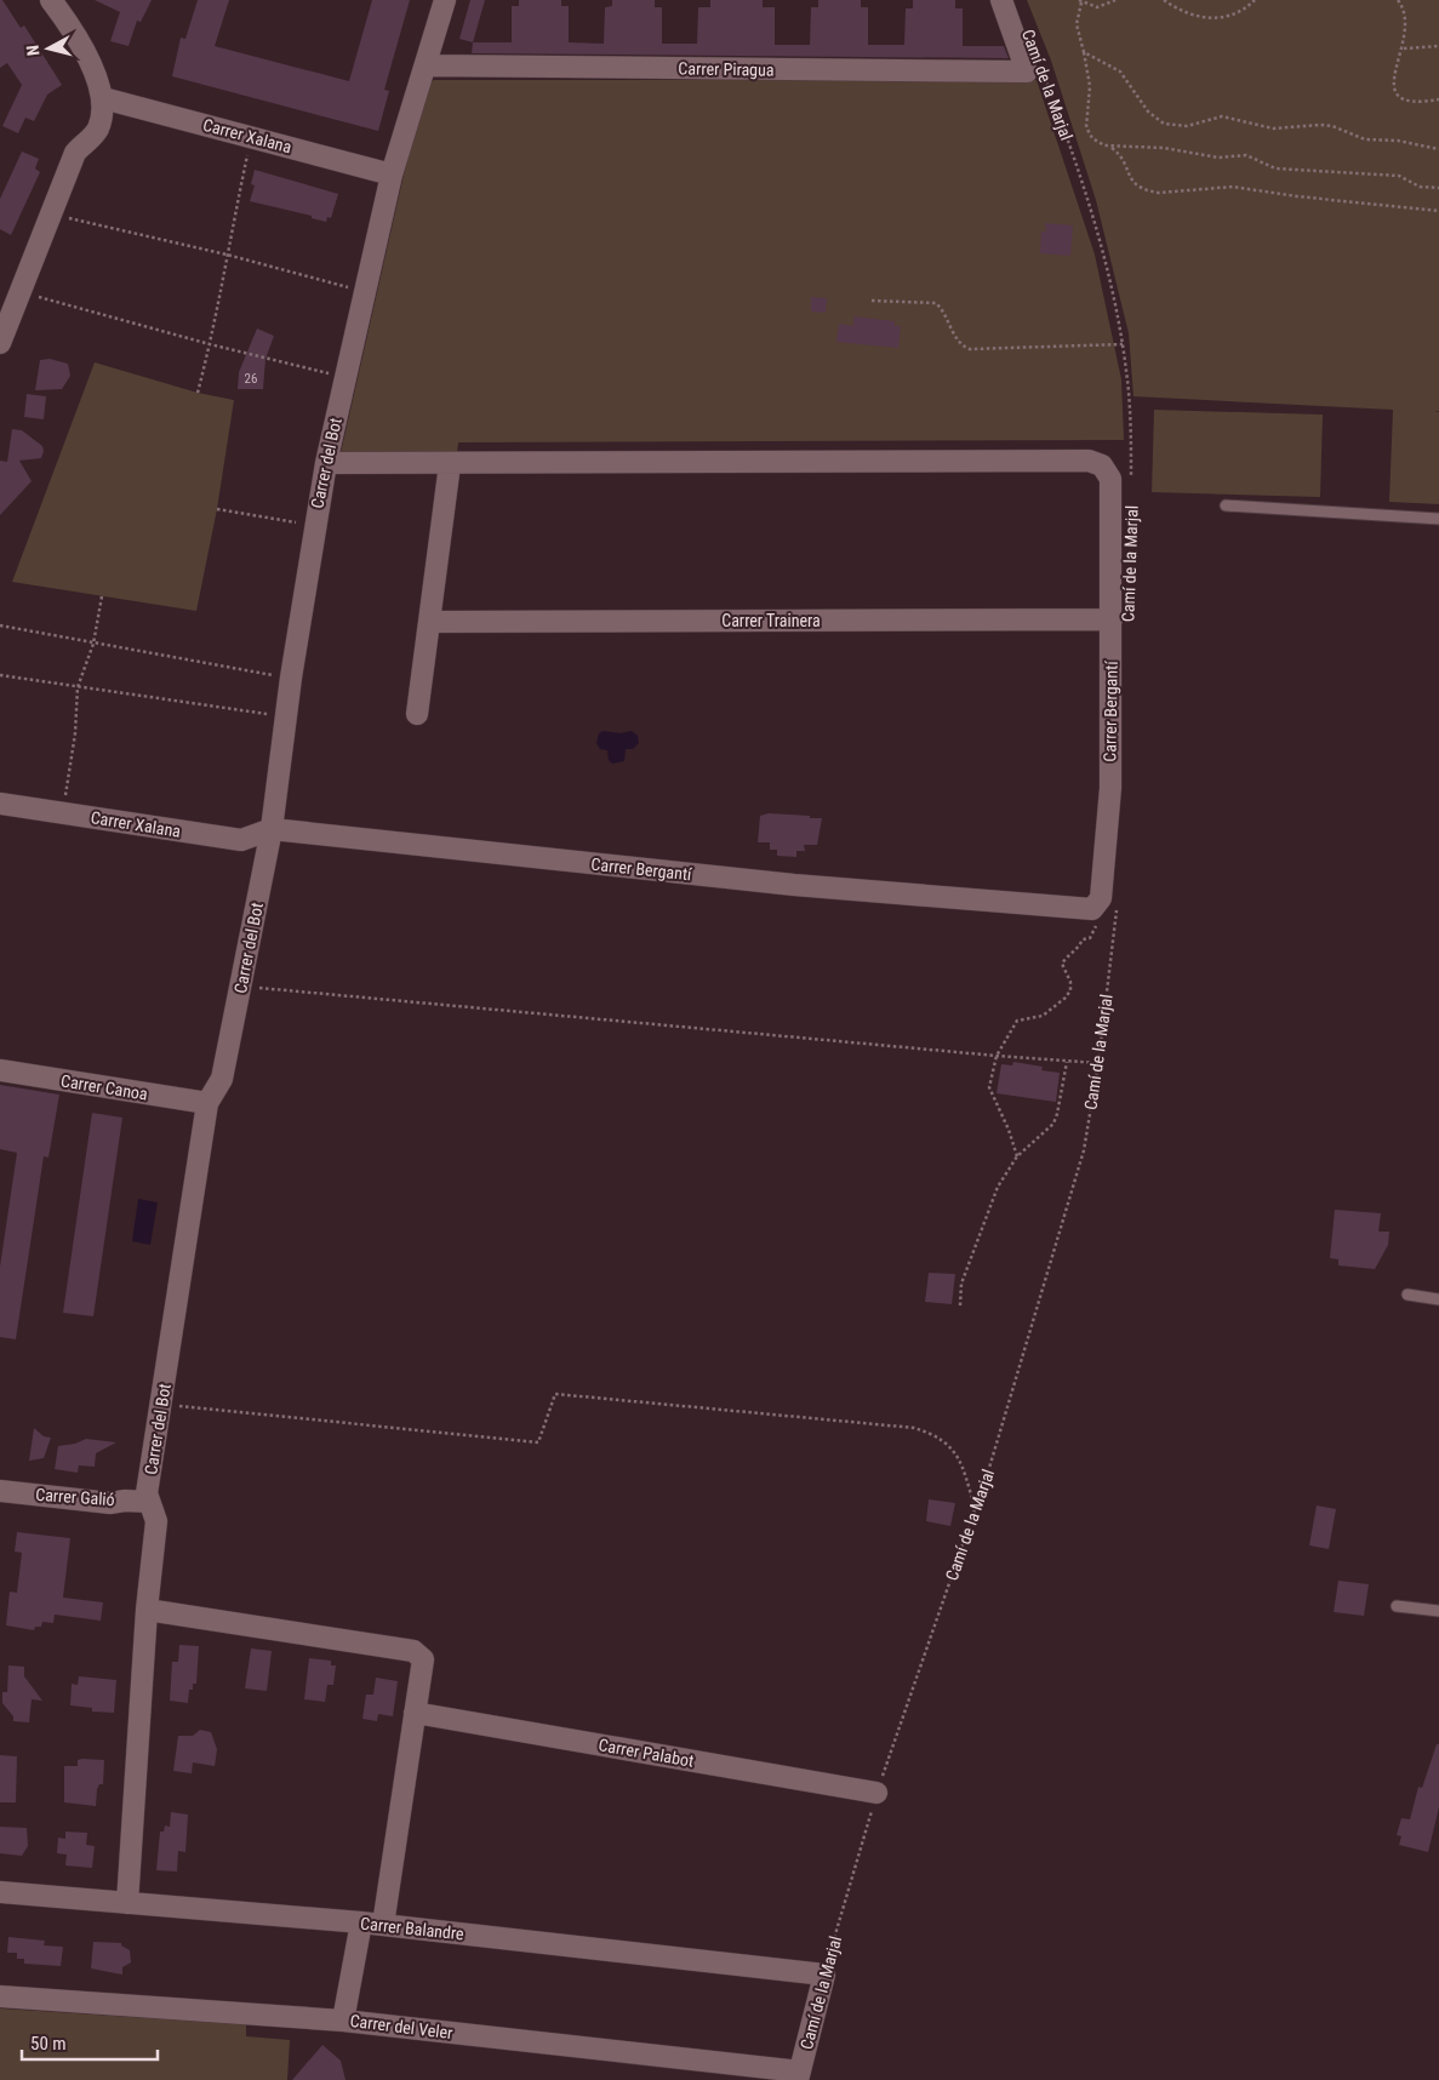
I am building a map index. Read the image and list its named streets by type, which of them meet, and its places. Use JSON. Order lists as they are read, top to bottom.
{
  "streets": {
    "street": [
      "Carrer Piragua",
      "Camí de la Marjal",
      "Carrer Xalana",
      "Carrer del Bot",
      "Carrer Trainera",
      "Carrer Bergantí",
      "Carrer Canoa",
      "Carrer Galió",
      "Carrer Palabot",
      "Carrer Balandre",
      "Carrer del Veler"
    ]
  },
  "crossings": [
    ["Carrer Piragua", "Camí de la Marjal"],
    ["Carrer Piragua", "Carrer del Bot"],
    ["Camí de la Marjal", "Carrer Palabot"],
    ["Camí de la Marjal", "Carrer Balandre"],
    ["Camí de la Marjal", "Carrer del Veler"],
    ["Carrer Xalana", "Carrer del Bot"],
    ["Carrer Xalana", "Carrer Bergantí"],
    ["Carrer del Bot", "Carrer Bergantí"],
    ["Carrer del Bot", "Carrer Canoa"],
    ["Carrer del Bot", "Carrer Galió"],
    ["Carrer del Bot", "Carrer Balandre"],
    ["Carrer Trainera", "Carrer Bergantí"]
  ],
  "house_numbers": ["26"],
  "scale_bar": "50 m",
  "north": "left"
}
